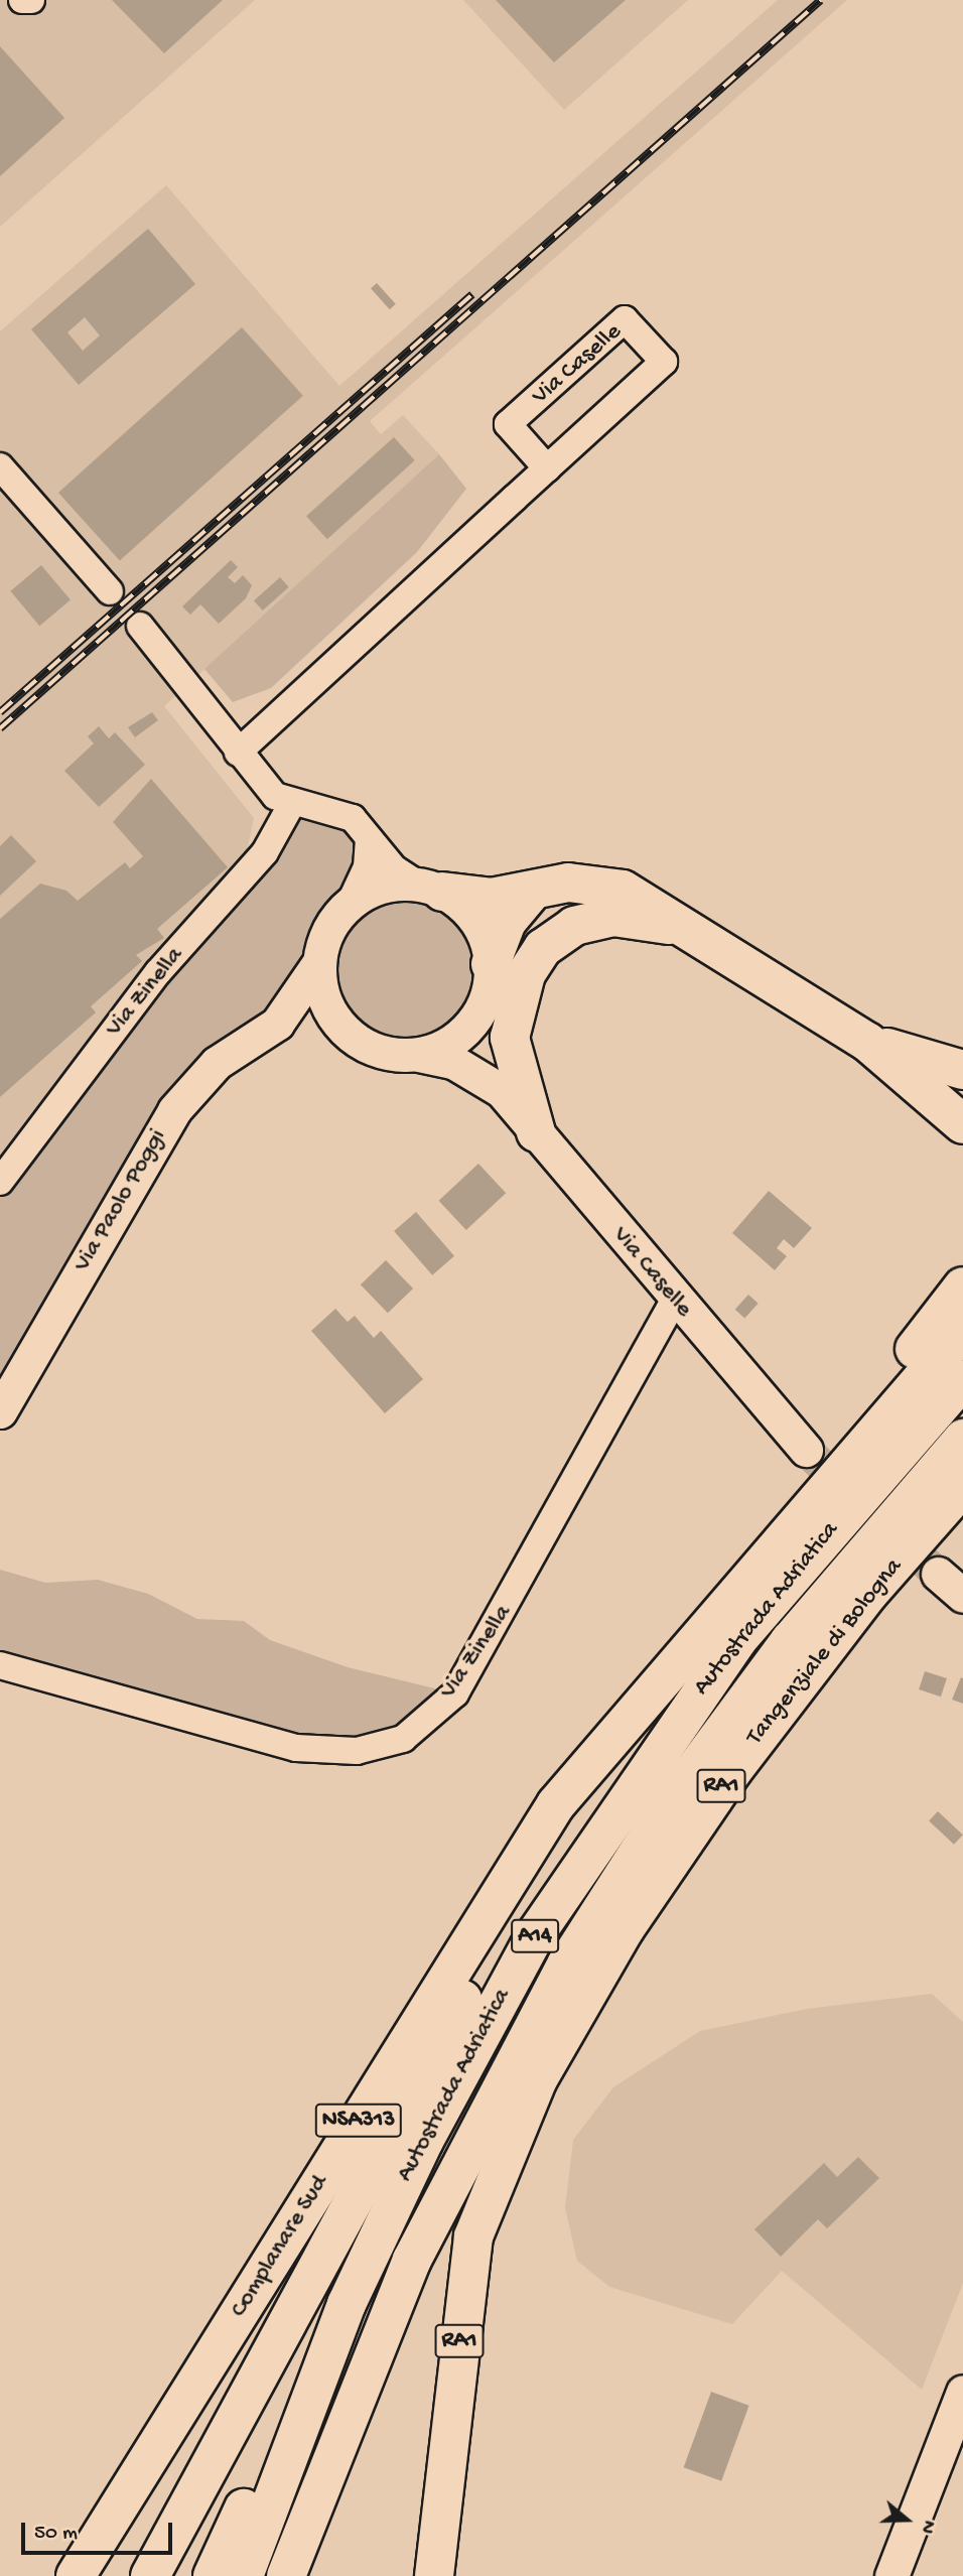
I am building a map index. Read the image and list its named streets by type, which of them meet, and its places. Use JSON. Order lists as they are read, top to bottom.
{
  "streets": {
    "highway": [
      "Autostrada Adriatica",
      "Tangenziale di Bologna",
      "RA1",
      "A14",
      "NSA313",
      "Complanare Sud"
    ],
    "main road": ["Via Caselle", "Via Paolo Poggi"],
    "street": ["Via Zinella"]
  },
  "crossings": [
    ["Via Caselle", "Via Zinella"],
    ["Via Caselle", "Via Paolo Poggi"]
  ],
  "scale_bar": "50 m",
  "north": "right"
}
